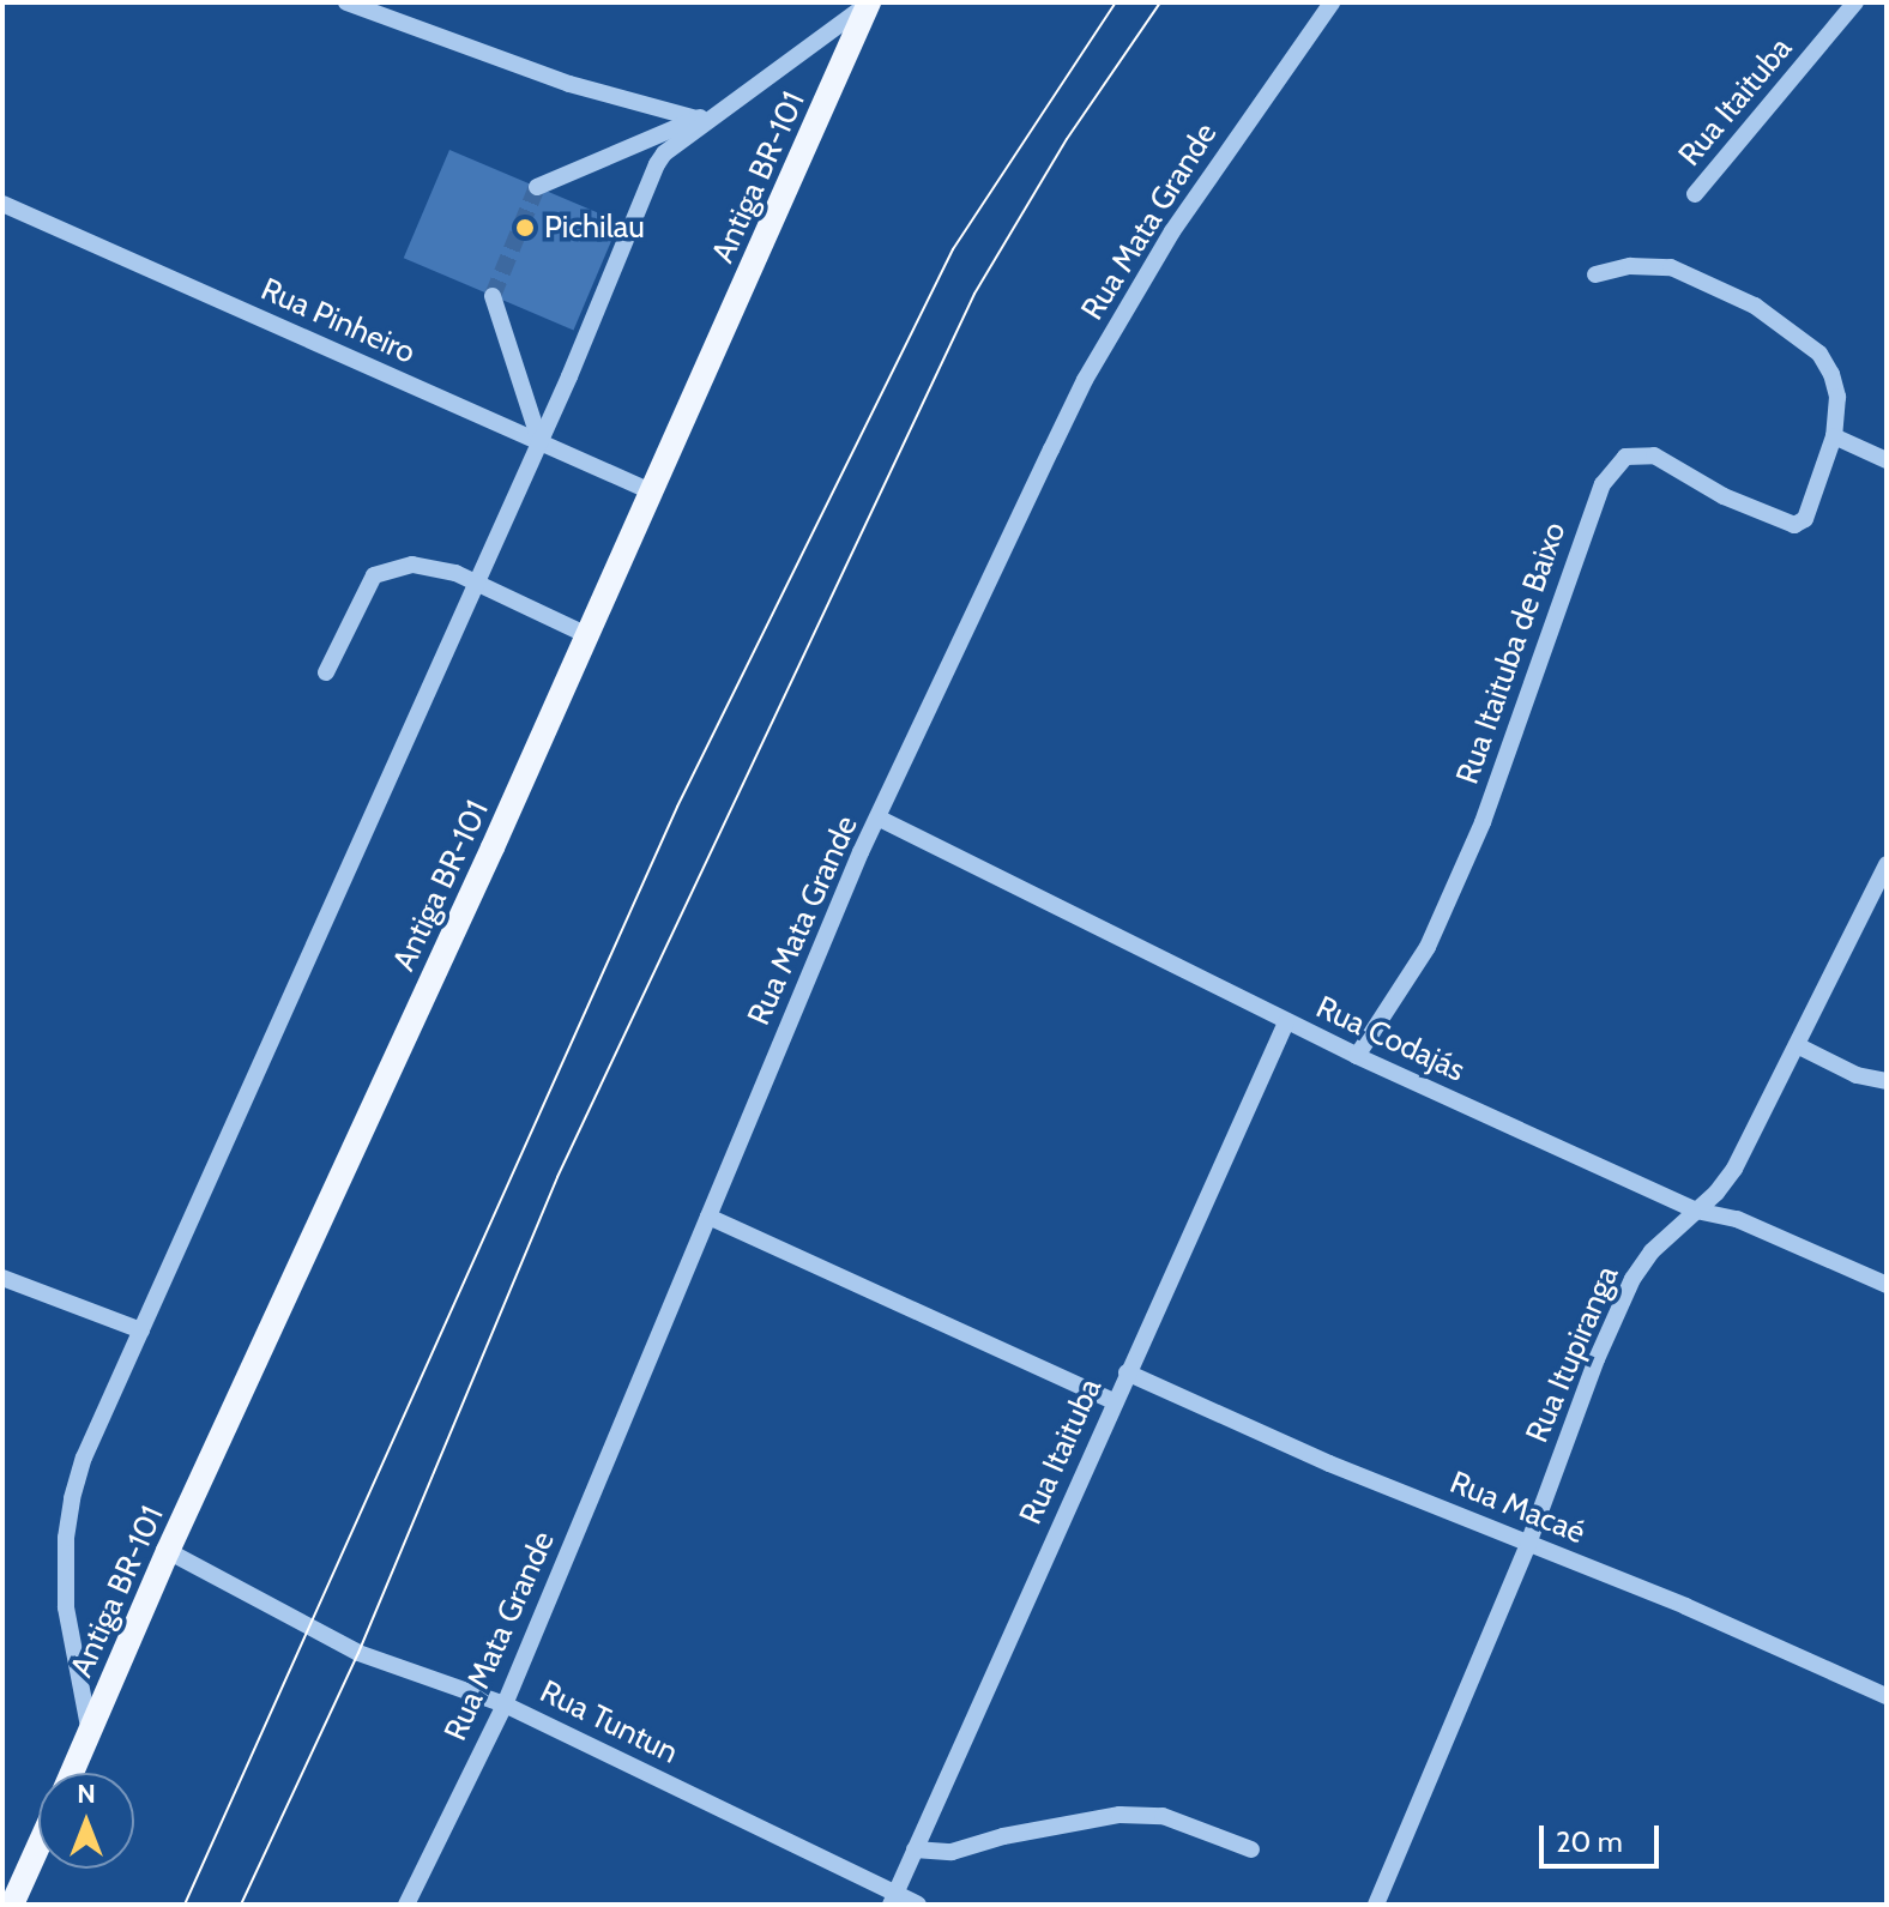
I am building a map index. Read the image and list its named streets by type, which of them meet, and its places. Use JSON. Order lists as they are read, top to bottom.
{
  "streets": {
    "main road": ["Antiga BR-101"],
    "street": [
      "Rua Itaituba",
      "Rua Mata Grande",
      "Rua Pinheiro",
      "Rua Itaituba de Baixo",
      "Rua Codajás",
      "Rua Itupiranga",
      "Rua Macaé",
      "Rua Tuntun"
    ]
  },
  "crossings": [
    ["Rua Itaituba", "Rua Codajás"],
    ["Rua Itaituba", "Rua Macaé"],
    ["Rua Itaituba", "Rua Tuntun"],
    ["Antiga BR-101", "Rua Pinheiro"],
    ["Antiga BR-101", "Rua Tuntun"],
    ["Rua Mata Grande", "Rua Codajás"],
    ["Rua Mata Grande", "Rua Tuntun"],
    ["Rua Itaituba de Baixo", "Rua Codajás"],
    ["Rua Codajás", "Rua Itupiranga"],
    ["Rua Itupiranga", "Rua Macaé"]
  ],
  "places": ["Pichilau"],
  "scale_bar": "20 m",
  "north": "top"
}
